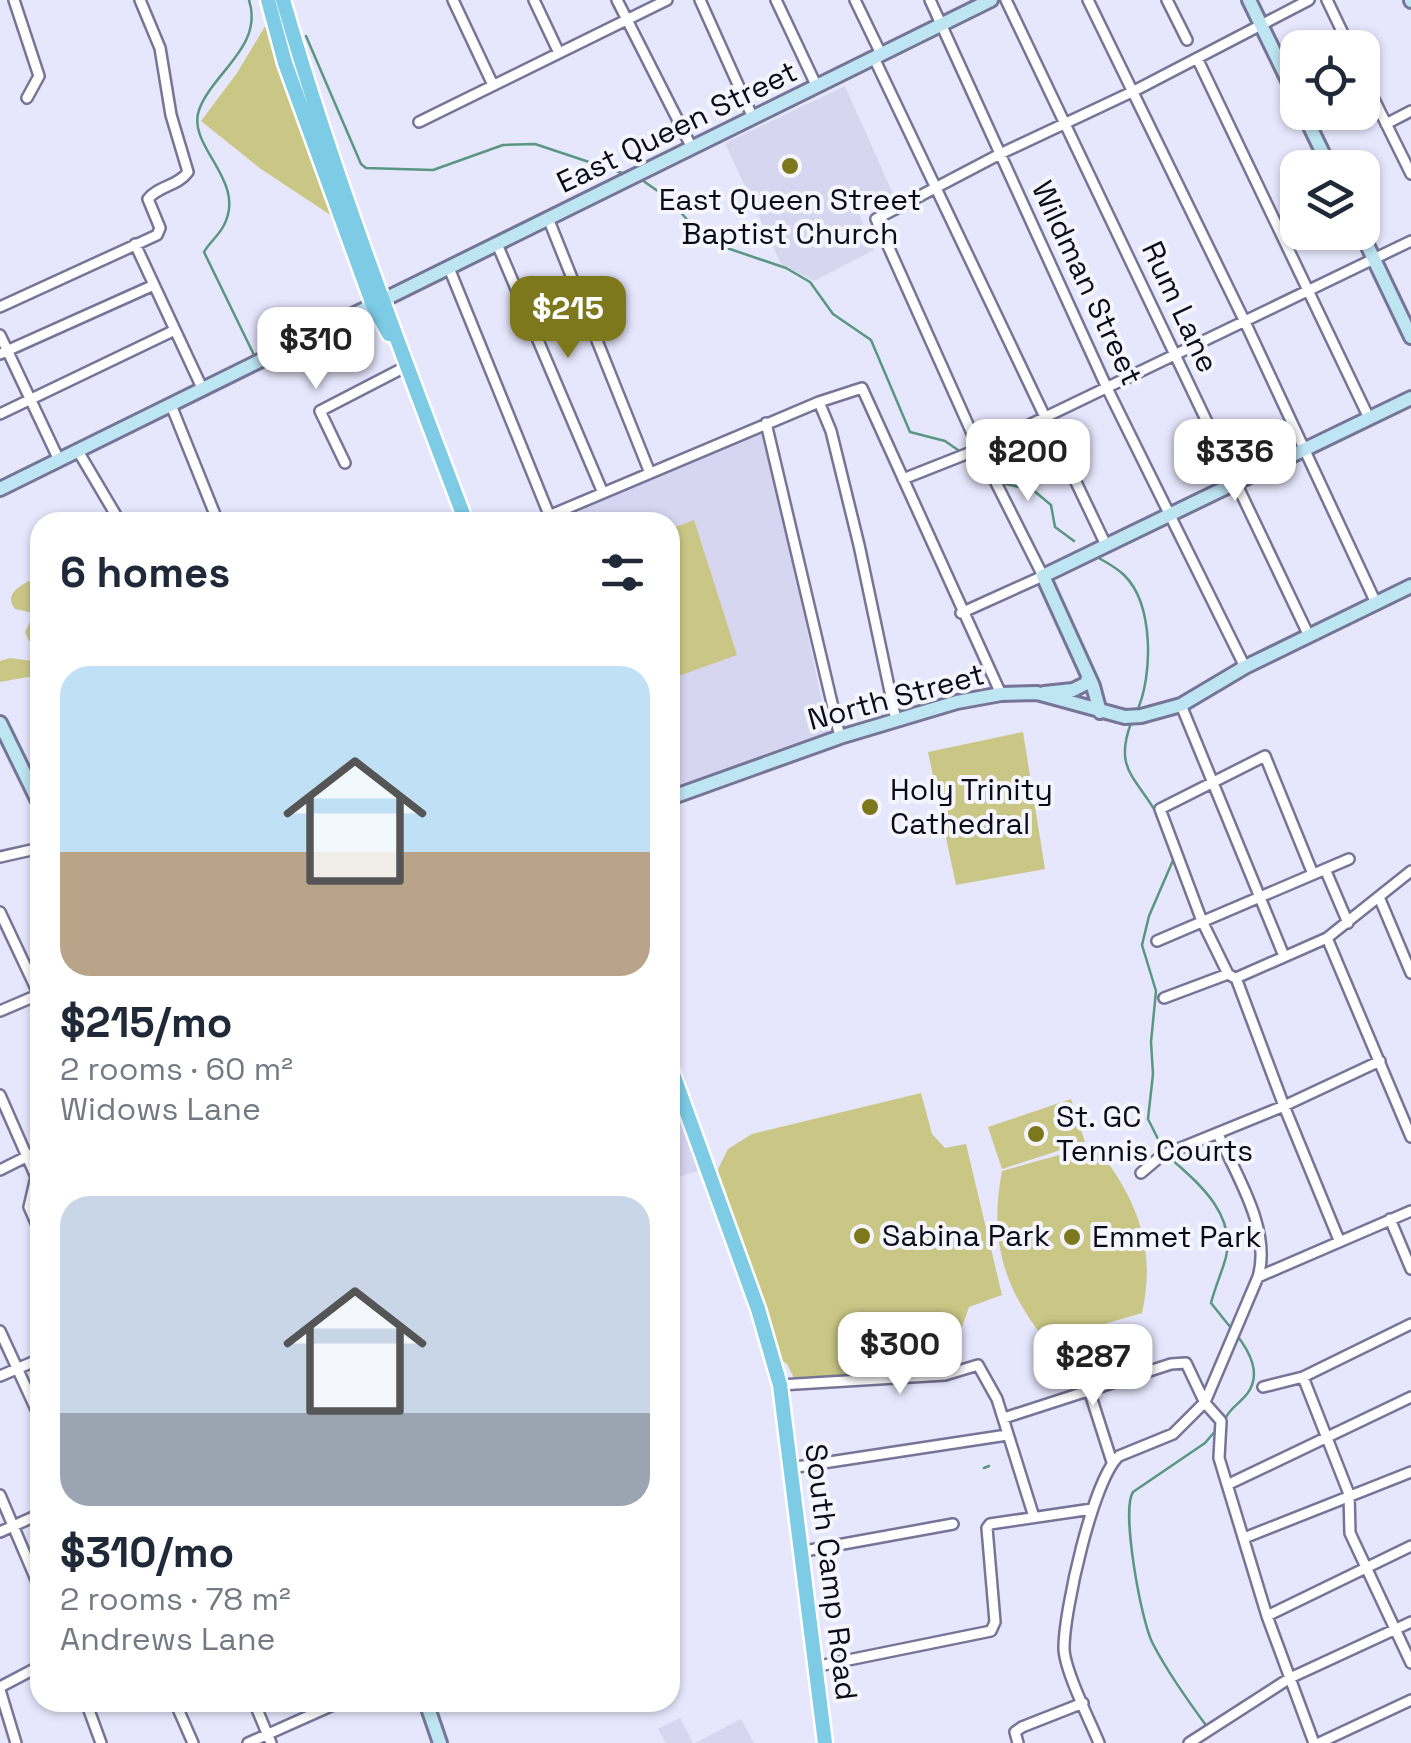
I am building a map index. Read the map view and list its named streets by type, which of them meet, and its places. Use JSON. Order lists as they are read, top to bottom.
{
  "streets": {
    "main road": ["South Camp Road"],
    "street": [
      "East Queen Street",
      "Wildman Street",
      "Rum Lane",
      "North Street"
    ]
  },
  "crossings": [
    ["East Queen Street", "Wildman Street"],
    ["Wildman Street", "North Street"],
    ["Rum Lane", "North Street"]
  ],
  "places": [
    "East Queen Street Baptist Church",
    "Holy Trinity Cathedral",
    "St. GC Tennis Courts",
    "Sabina Park",
    "Emmet Park"
  ],
  "page": {
    "price": [
      "$215",
      "$310",
      "$200",
      "$336",
      "$300",
      "$287"
    ],
    "heading": "6 homes",
    "list": [
      {
        "name": "$215/mo",
        "note": "2 rooms · 60 m² · Widows Lane"
      },
      {
        "name": "$310/mo",
        "note": "2 rooms · 78 m² · Andrews Lane"
      }
    ]
  }
}
